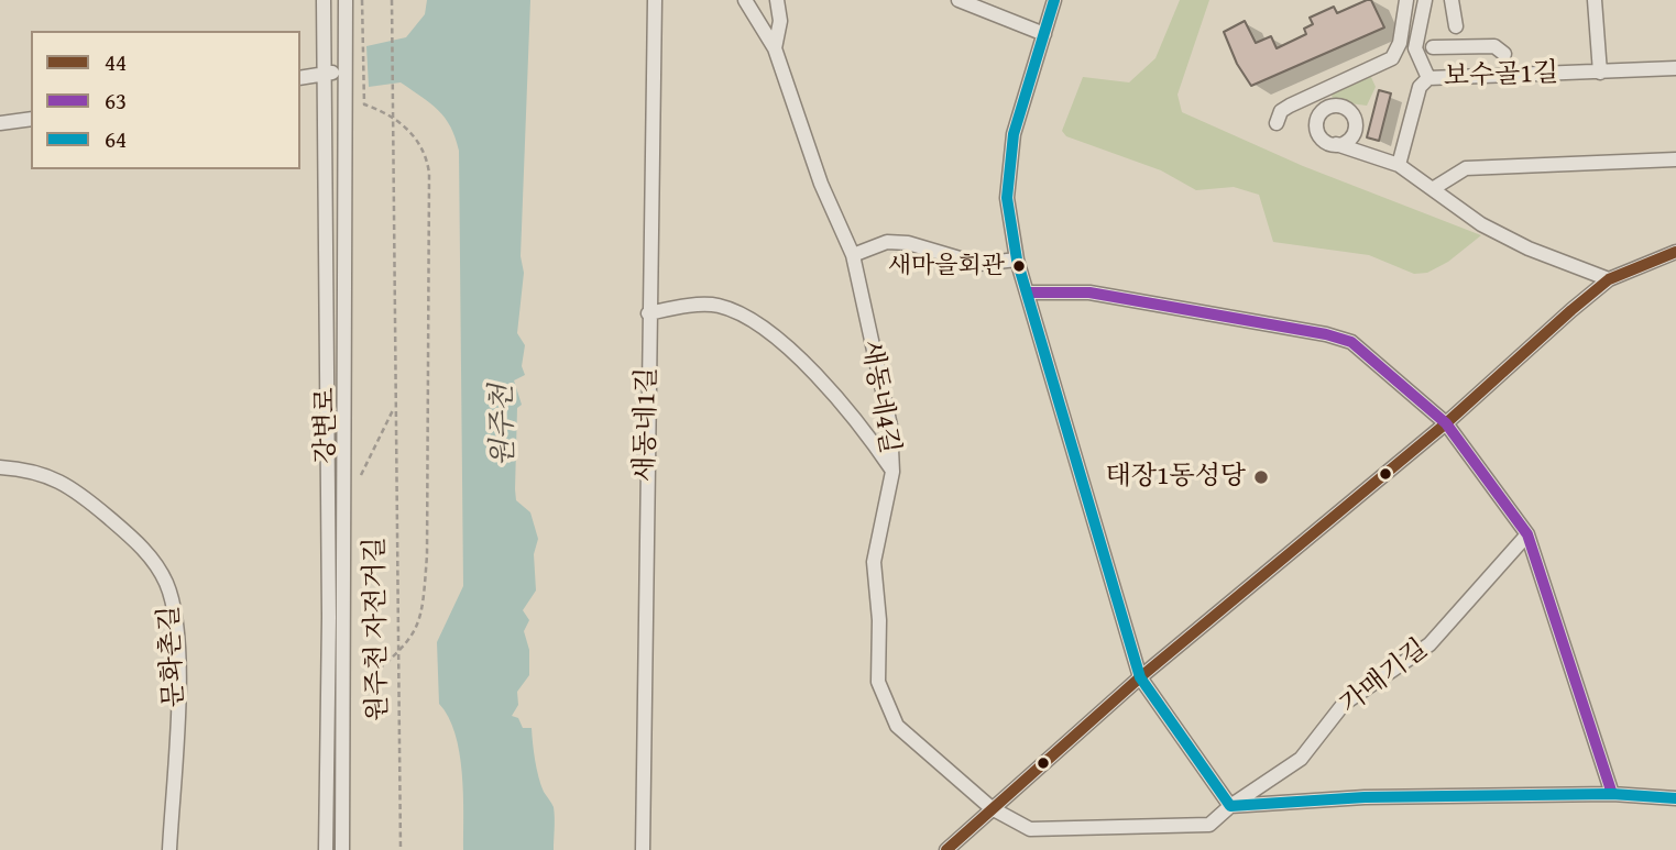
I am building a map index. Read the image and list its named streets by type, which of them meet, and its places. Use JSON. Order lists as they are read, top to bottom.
{
  "streets": {
    "street": [
      "보수골1길",
      "새동네4길",
      "새동네1길",
      "강변로",
      "문화촌길",
      "가매기길"
    ],
    "path": ["원주천 자전거길"]
  },
  "crossings": [
    ["새동네4길", "가매기길"]
  ],
  "water": ["원주천"],
  "places": ["새마을회관", "태장1동성당"],
  "lines": ["transit line 64", "transit line 44", "transit line 63"],
  "legend": ["44", "63", "64"]
}
